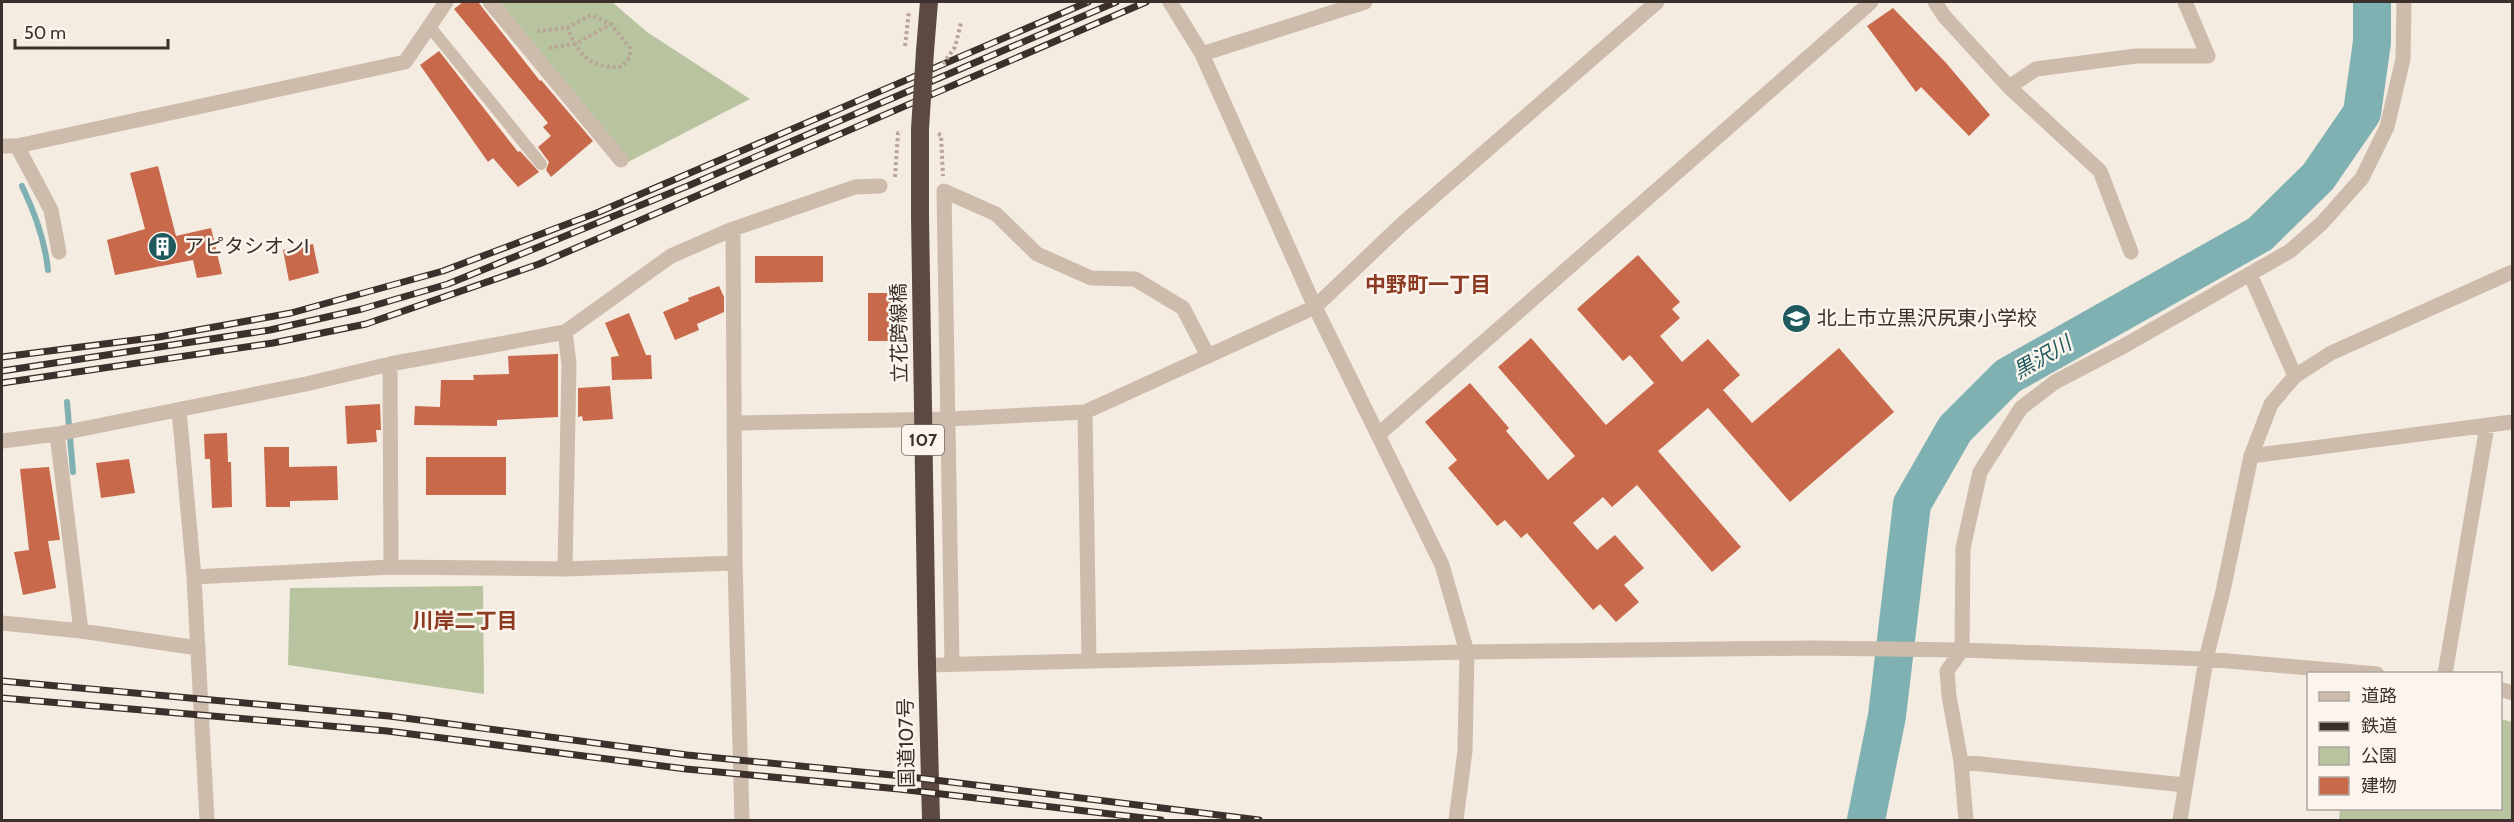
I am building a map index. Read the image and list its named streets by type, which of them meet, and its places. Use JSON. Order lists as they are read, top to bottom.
{
  "streets": {
    "highway": ["立花跨線橋", "107", "国道107号"]
  },
  "crossings": [
    ["立花跨線橋", "国道107号"]
  ],
  "districts": ["中野町一丁目", "川岸二丁目"],
  "water": ["黒沢川"],
  "places": {
    "building": ["アピタシオンI"],
    "school or university": ["北上市立黒沢尻東小学校"]
  },
  "legend": [
    "道路",
    "鉄道",
    "公園",
    "建物"
  ],
  "scale_bar": "50 m"
}
